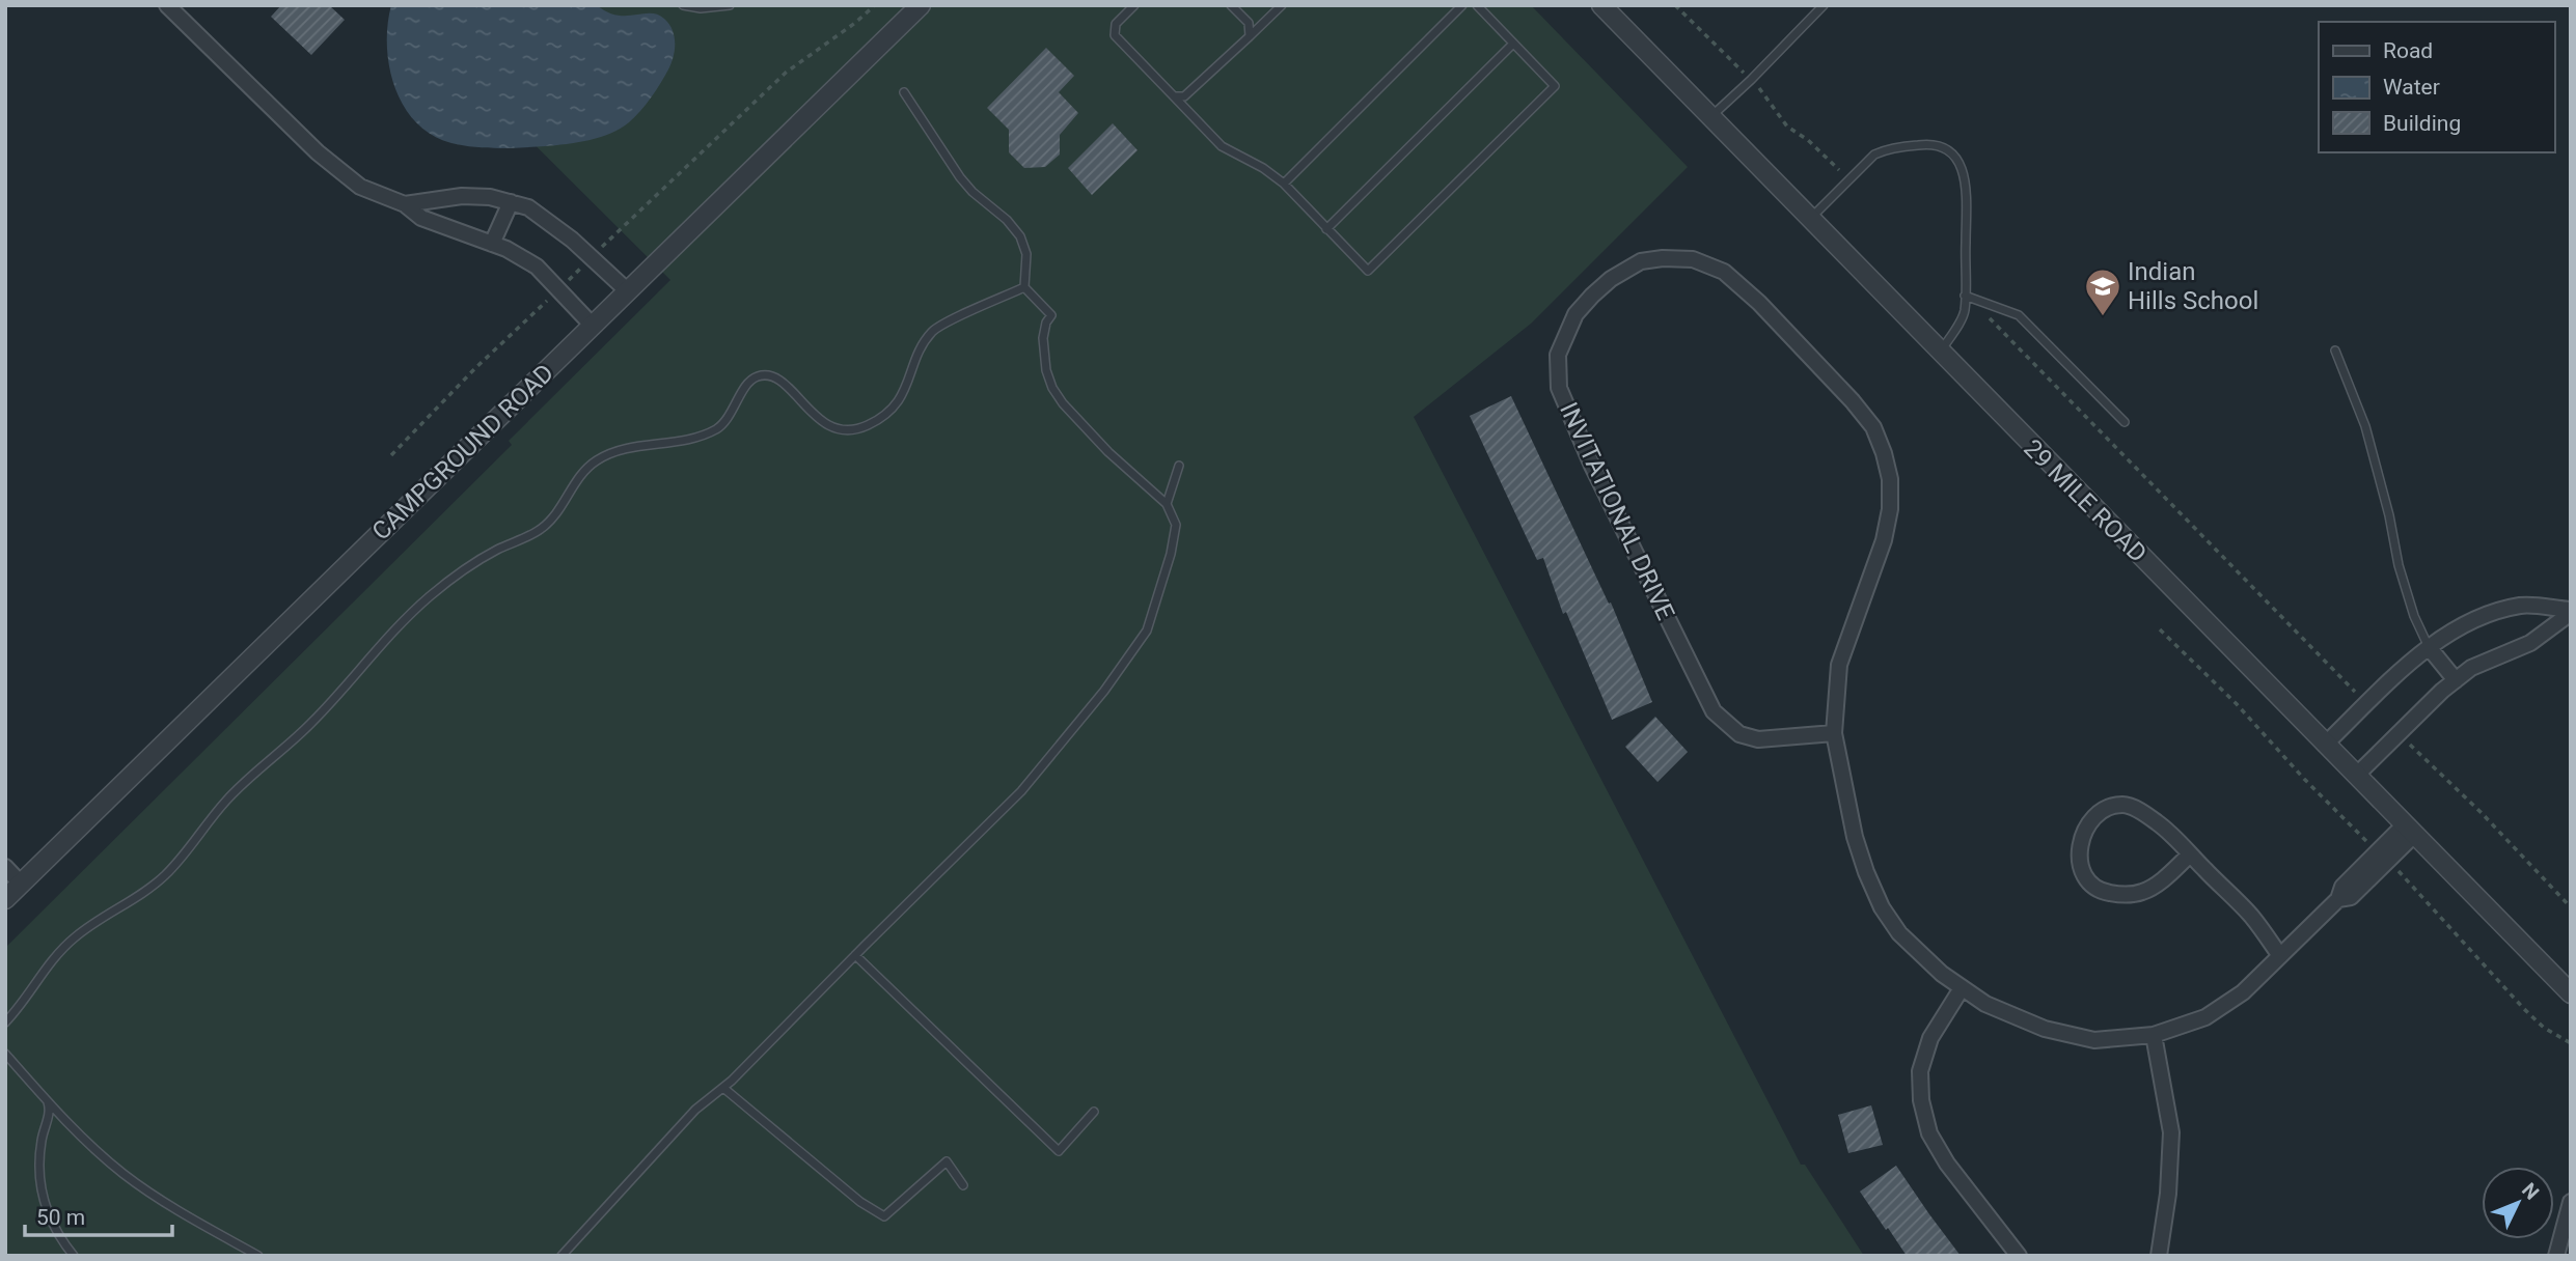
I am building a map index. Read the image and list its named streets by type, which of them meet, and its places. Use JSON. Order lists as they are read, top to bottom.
{
  "streets": {
    "street": ["CAMPGROUND ROAD", "29 MILE ROAD", "INVITATIONAL DRIVE"]
  },
  "crossings": [
    ["29 MILE ROAD", "INVITATIONAL DRIVE"]
  ],
  "places": {
    "school or university": ["Indian Hills School"]
  },
  "legend": ["Road", "Water", "Building"],
  "scale_bar": "50 m",
  "north": "top right"
}
